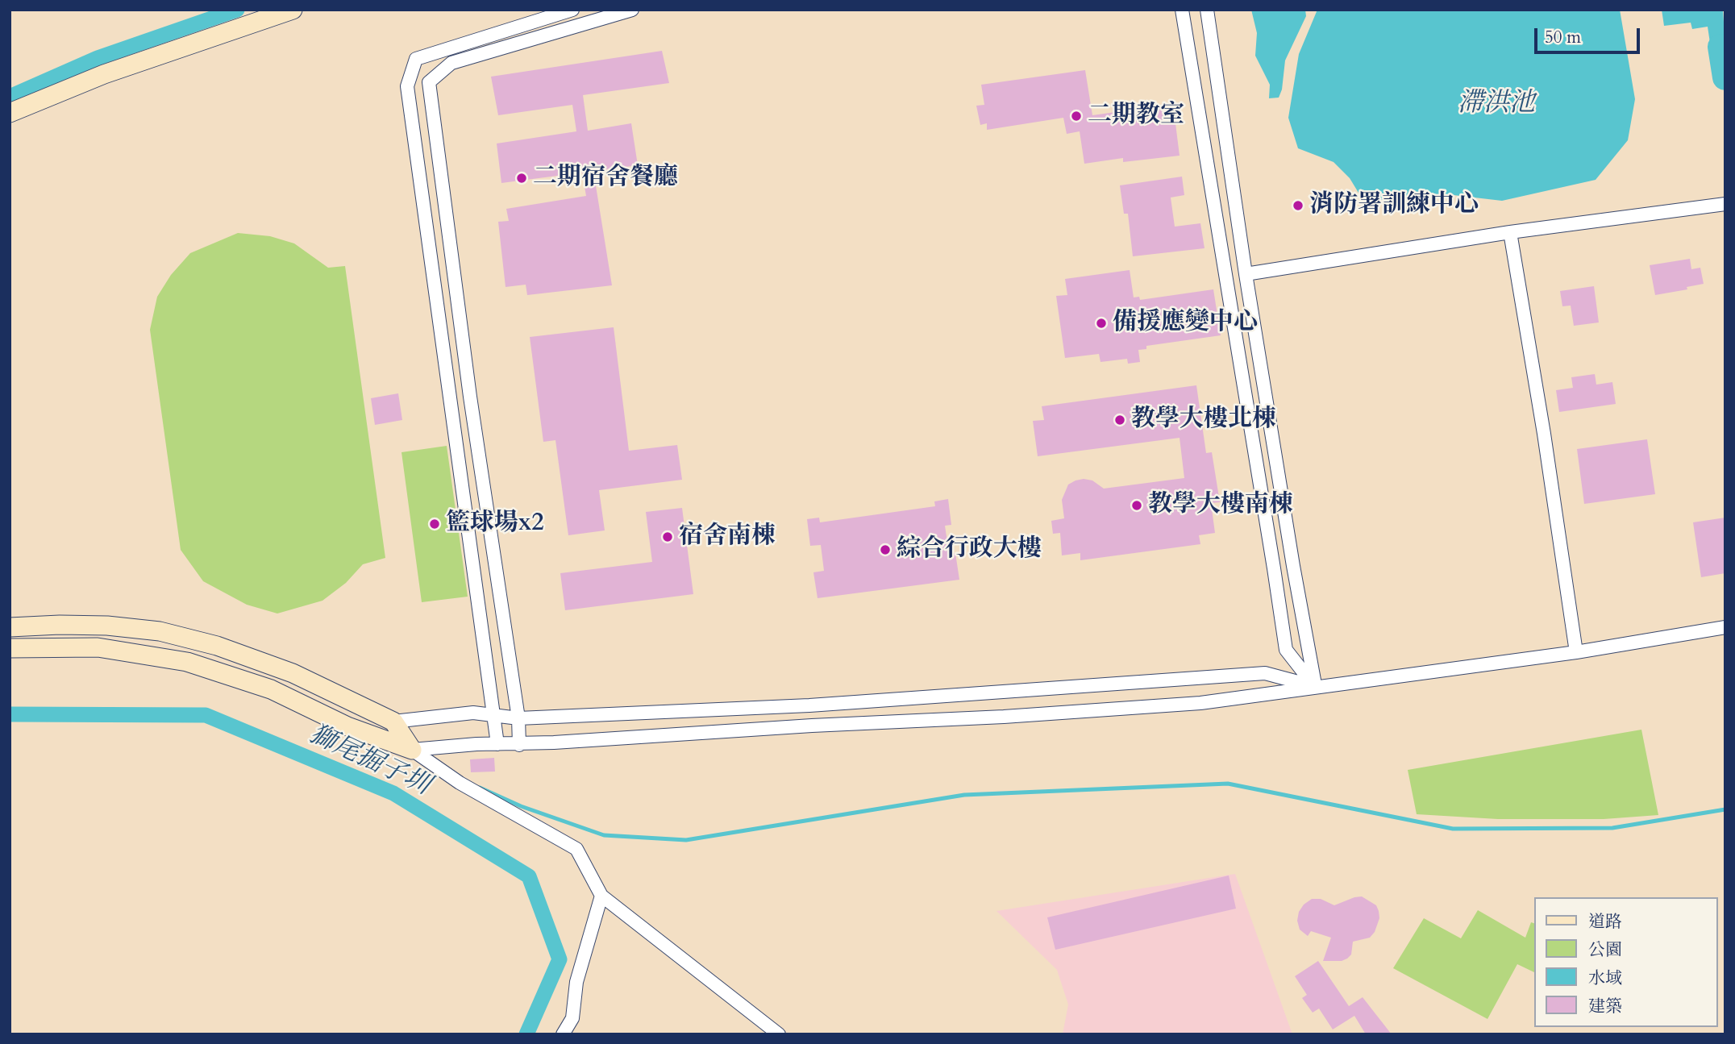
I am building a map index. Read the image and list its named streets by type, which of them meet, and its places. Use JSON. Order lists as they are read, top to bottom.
{
  "water": ["滯洪池", "獅尾掘子圳"],
  "places": [
    "二期教室",
    "二期宿舍餐廳",
    "消防署訓練中心",
    "備援應變中心",
    "教學大樓北棟",
    "教學大樓南棟",
    "籃球場x2",
    "宿舍南棟",
    "綜合行政大樓"
  ],
  "legend": [
    "道路",
    "公園",
    "水域",
    "建築"
  ],
  "scale_bar": "50 m"
}
